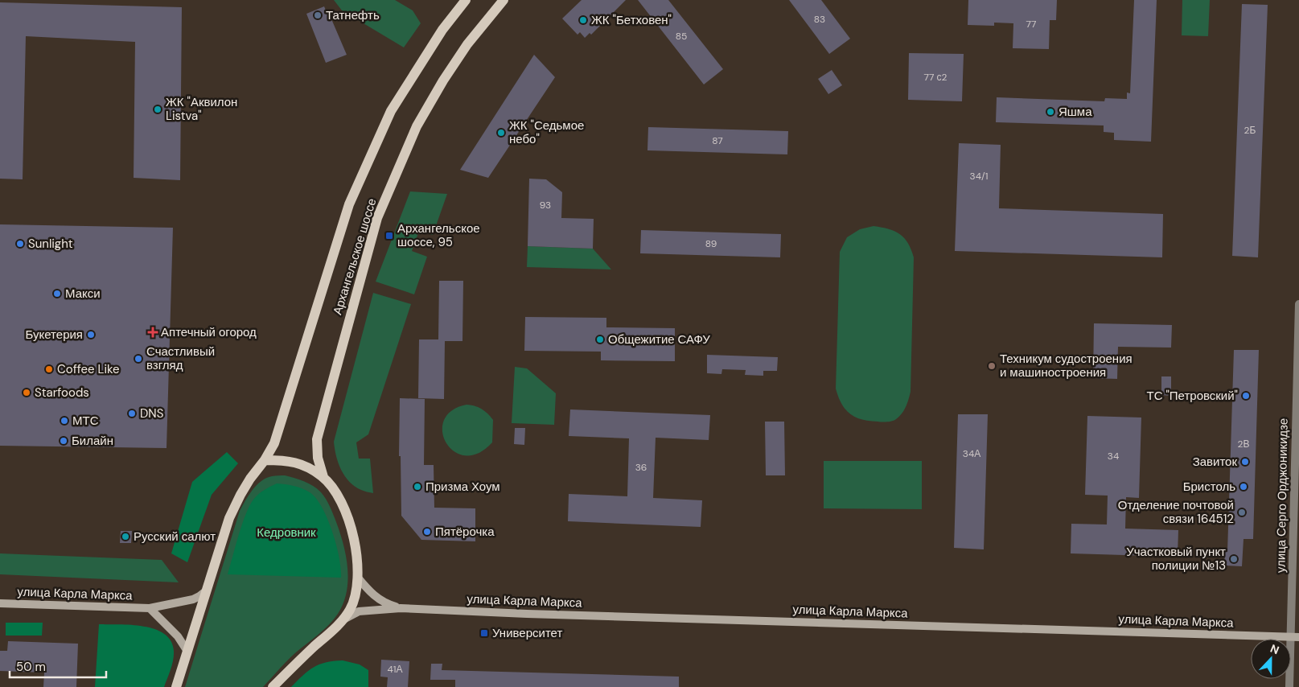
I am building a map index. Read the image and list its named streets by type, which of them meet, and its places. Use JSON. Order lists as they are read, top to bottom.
{
  "streets": {
    "main road": ["Архангельское шоссе"],
    "street": ["улица Серго Орджоникидзе", "улица Карла Маркса"]
  },
  "crossings": [
    ["Архангельское шоссе", "улица Карла Маркса"],
    ["улица Серго Орджоникидзе", "улица Карла Маркса"]
  ],
  "parks": ["Кедровник"],
  "places": {
    "other": [
      "Татнефть",
      "ЖК \"Бетховен\"",
      "ЖК \"Аквилон Listva\"",
      "Яшма",
      "ЖК \"Седьмое небо\"",
      "Sunlight",
      "Макси",
      "Букетерия",
      "Общежитие САФУ",
      "Счастливый взгляд",
      "Техникум судостроения и машиностроения",
      "Coffee Like",
      "Starfoods",
      "ТС \"Петровский\"",
      "DNS",
      "МТС",
      "Билайн",
      "Завиток",
      "Призма Хоум",
      "Бристоль",
      "Отделение почтовой связи 164512",
      "Пятёрочка",
      "Русский салют",
      "Участковый пункт полиции №13"
    ],
    "transit": ["Архангельское шоссе, 95", "Университет"],
    "health": ["Аптечный огород"]
  },
  "house_numbers": [
    "83",
    "77",
    "85",
    "77 с2",
    "2Б",
    "87",
    "34/1",
    "93",
    "89",
    "2В",
    "34А",
    "34",
    "36",
    "41А"
  ],
  "scale_bar": "50 m",
  "north": "top"
}
